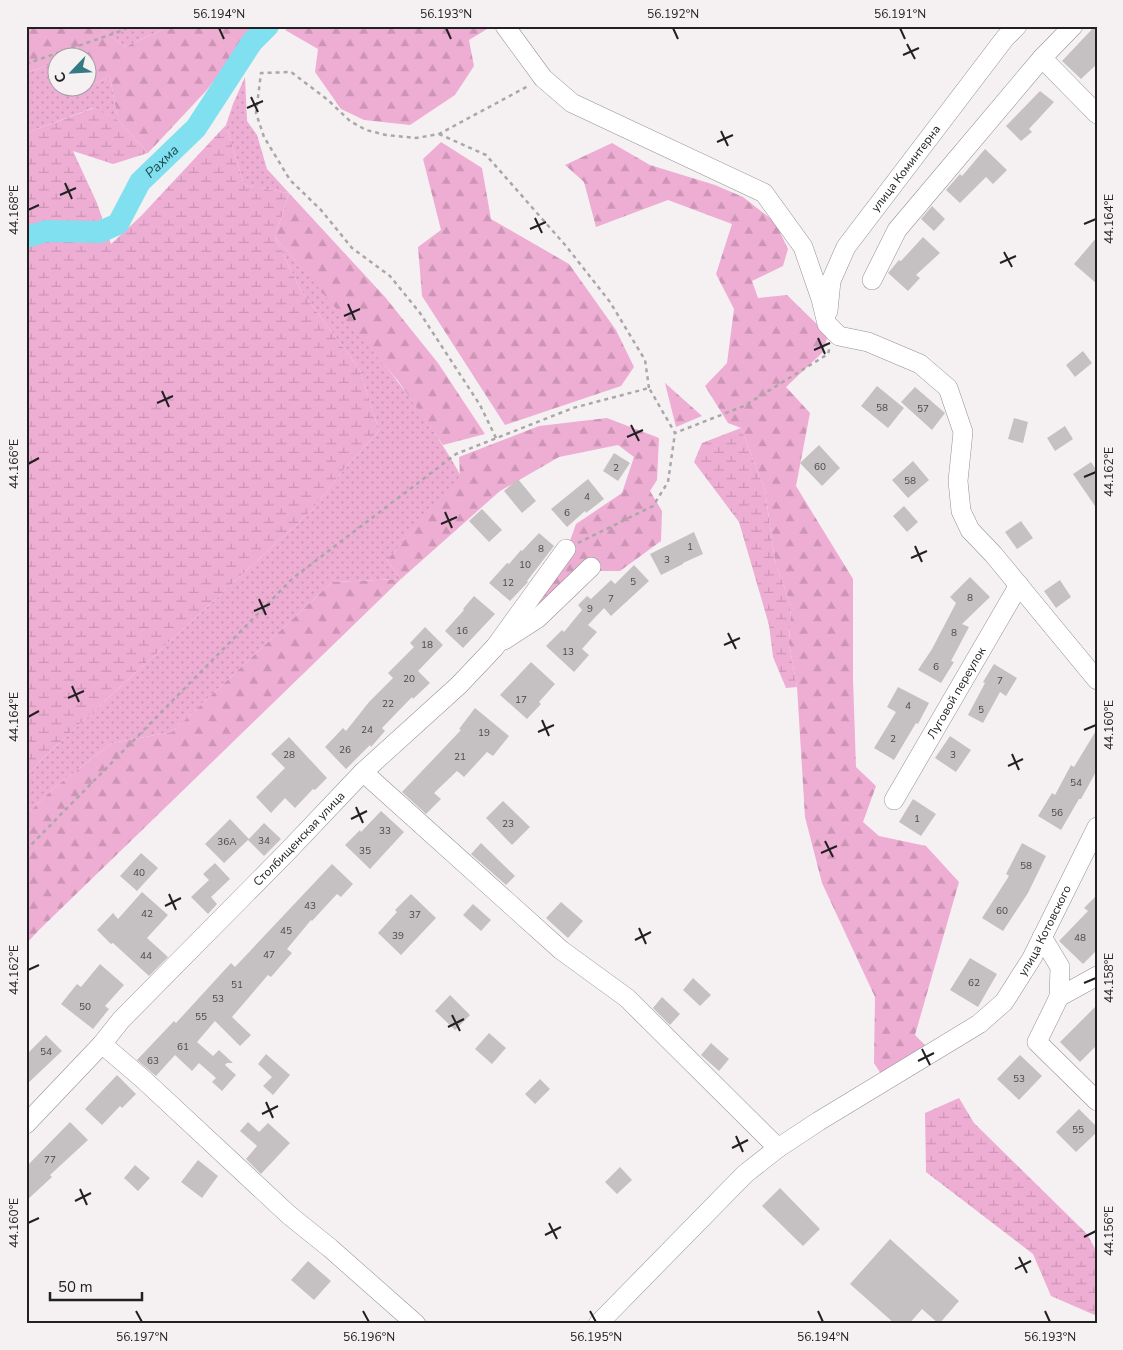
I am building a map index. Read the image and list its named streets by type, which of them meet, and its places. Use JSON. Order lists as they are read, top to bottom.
{
  "streets": {
    "street": [
      "улица Коминтерна",
      "Луговой переулок",
      "Столбищенская улица",
      "улица Котовского"
    ]
  },
  "water": ["Рахма"],
  "house_numbers": [
    "58",
    "57",
    "60",
    "2",
    "58",
    "4",
    "6",
    "1",
    "8",
    "3",
    "10",
    "5",
    "12",
    "8",
    "7",
    "9",
    "16",
    "8",
    "18",
    "13",
    "6",
    "20",
    "7",
    "17",
    "22",
    "4",
    "5",
    "24",
    "19",
    "2",
    "26",
    "28",
    "3",
    "21",
    "54",
    "56",
    "1",
    "23",
    "33",
    "34",
    "36А",
    "35",
    "58",
    "40",
    "43",
    "60",
    "42",
    "37",
    "45",
    "39",
    "48",
    "47",
    "44",
    "62",
    "51",
    "53",
    "50",
    "55",
    "61",
    "54",
    "63",
    "53",
    "55",
    "77"
  ],
  "scale_bar": "50 m",
  "north": "bottom left",
  "coordinates": [
    "56.194°N",
    "56.193°N",
    "56.192°N",
    "56.191°N",
    "44.168°E",
    "44.164°E",
    "44.166°E",
    "44.162°E",
    "44.160°E",
    "44.158°E",
    "44.156°E",
    "56.197°N",
    "56.196°N",
    "56.195°N"
  ]
}
